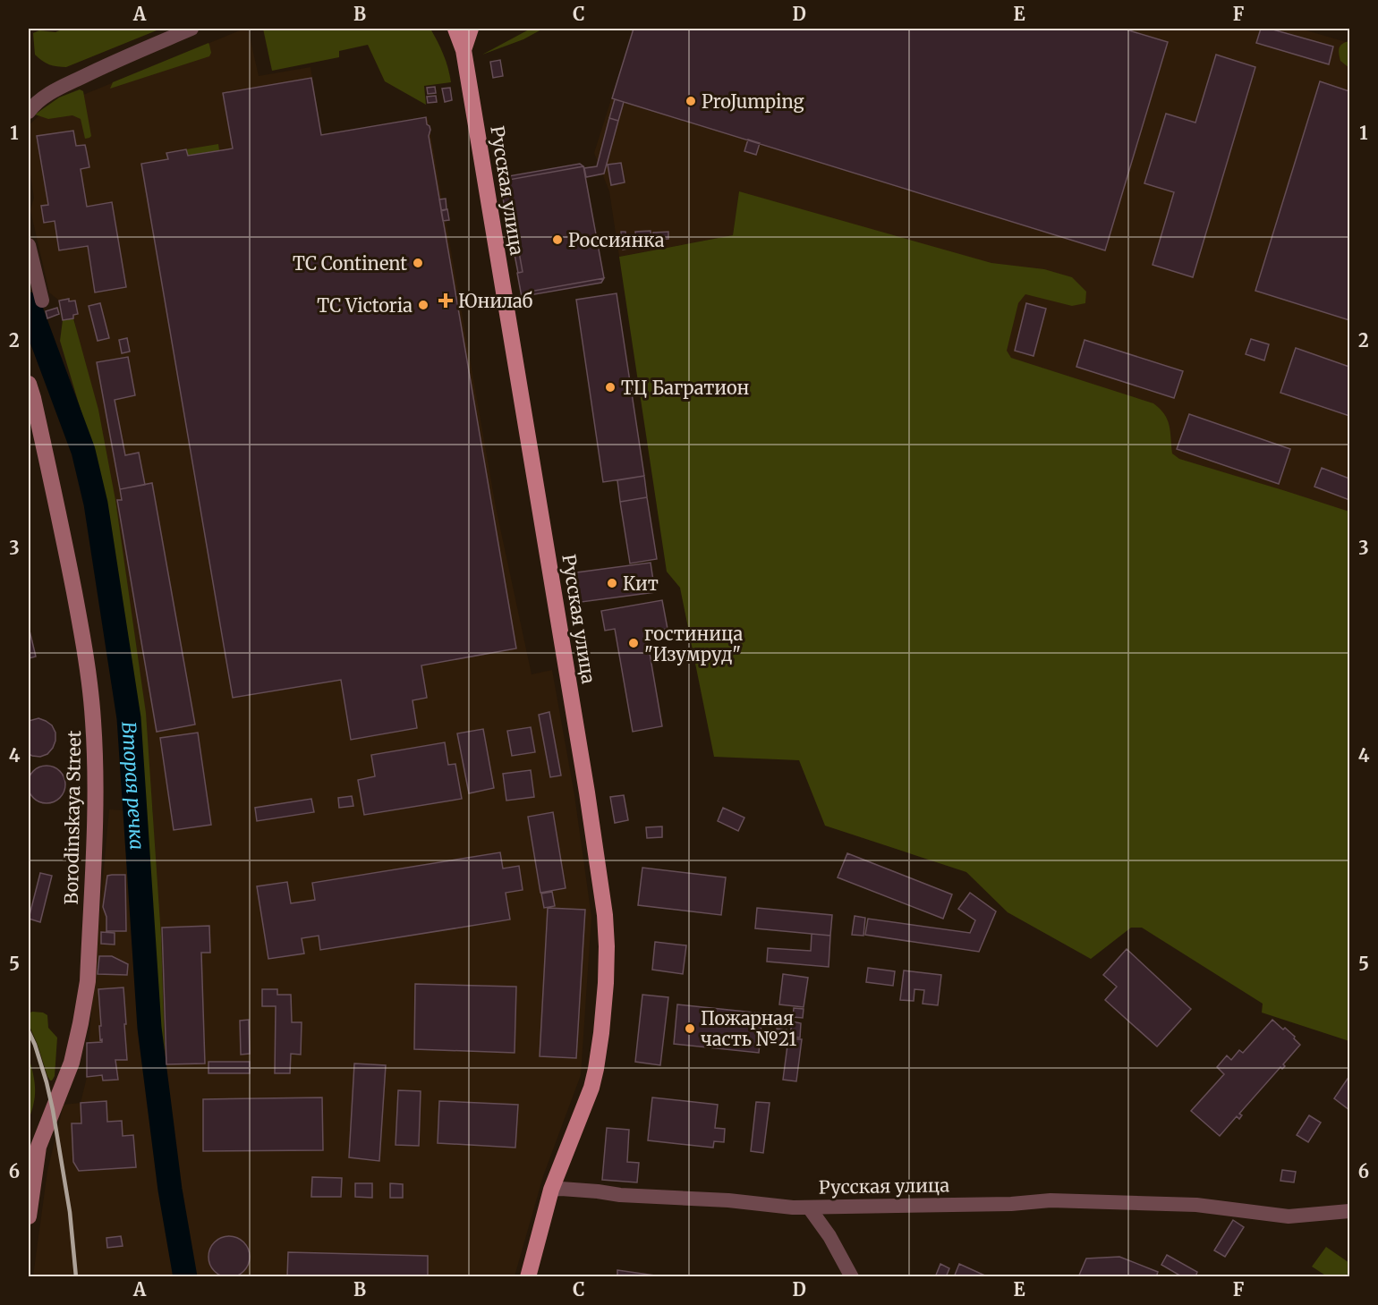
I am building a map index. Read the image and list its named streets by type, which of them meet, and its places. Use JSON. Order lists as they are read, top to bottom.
{
  "streets": {
    "main road": ["Русская улица", "Borodinskaya Street"]
  },
  "water": ["Вторая речка"],
  "places": {
    "other": [
      "ProJumping",
      "Россиянка",
      "TC Continent",
      "TC Victoria",
      "ТЦ Багратион",
      "Кит",
      "гостиница \"Изумруд\"",
      "Пожарная часть №21"
    ],
    "health": ["Юнилаб"]
  },
  "grid": {
    "columns": [
      "A",
      "B",
      "C",
      "D",
      "E",
      "F"
    ],
    "rows": [
      "1",
      "2",
      "3",
      "4",
      "5",
      "6"
    ]
  }
}
